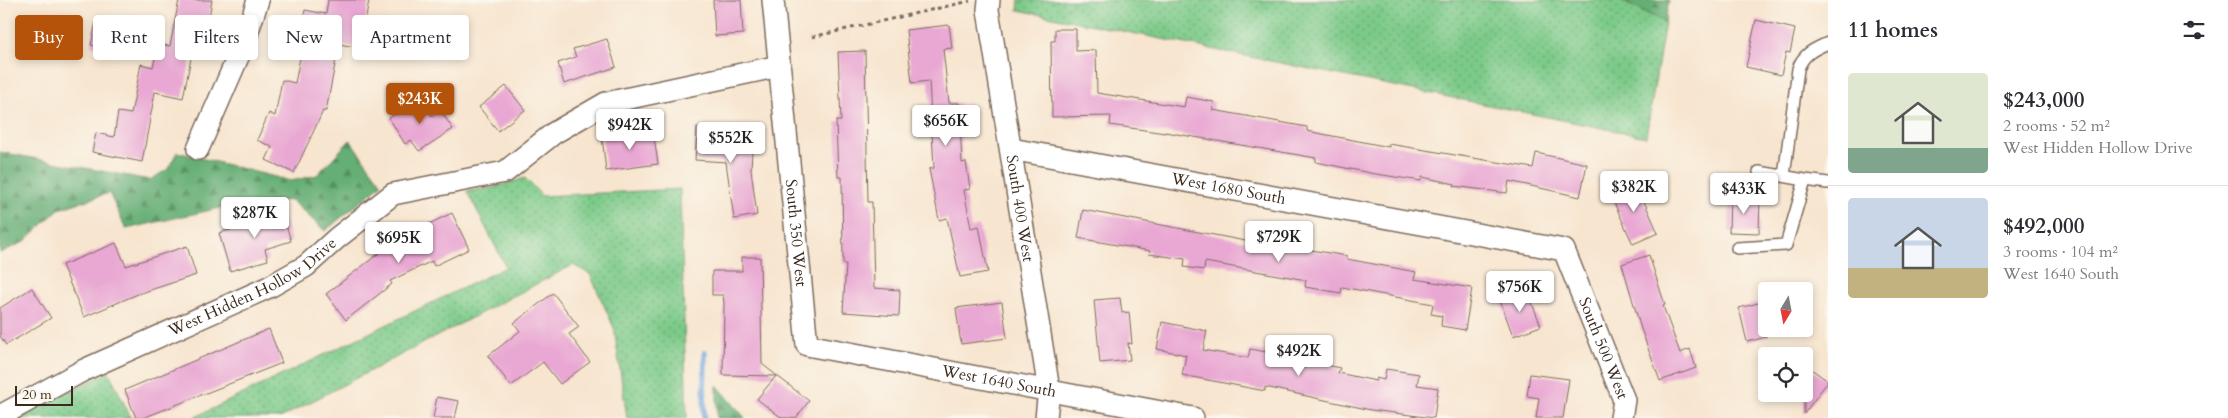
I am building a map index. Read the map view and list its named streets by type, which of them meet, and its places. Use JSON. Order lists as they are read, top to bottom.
{
  "streets": {
    "street": [
      "West 1680 South",
      "South 400 West",
      "South 350 West",
      "West Hidden Hollow Drive",
      "South 500 West",
      "West 1640 South"
    ]
  },
  "crossings": [
    ["West 1680 South", "South 400 West"],
    ["West 1680 South", "South 500 West"],
    ["South 400 West", "West 1640 South"],
    ["South 350 West", "West Hidden Hollow Drive"],
    ["South 350 West", "West 1640 South"]
  ],
  "scale_bar": "20 m",
  "north": "bottom",
  "page": {
    "heading": "11 homes",
    "chip": [
      "Buy",
      "Rent",
      "Filters",
      "New",
      "Apartment"
    ],
    "list": [
      {
        "name": "$243,000",
        "note": "2 rooms · 52 m² · West Hidden Hollow Drive"
      },
      {
        "name": "$492,000",
        "note": "3 rooms · 104 m² · West 1640 South"
      }
    ],
    "price": [
      "$243K",
      "$656K",
      "$942K",
      "$552K",
      "$382K",
      "$433K",
      "$287K",
      "$729K",
      "$695K",
      "$756K",
      "$492K"
    ],
    "scale": "20 m"
  }
}
